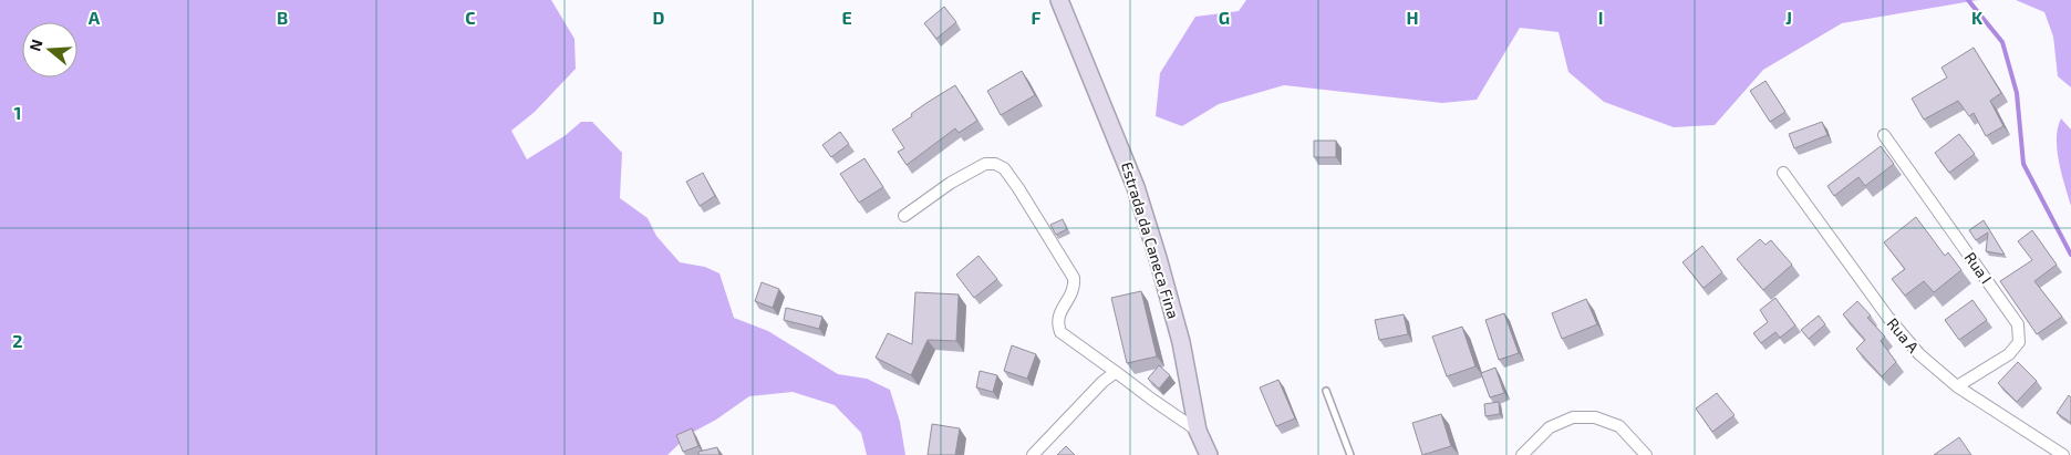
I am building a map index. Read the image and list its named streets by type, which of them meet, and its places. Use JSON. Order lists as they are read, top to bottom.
{
  "streets": {
    "street": ["Estrada da Caneca Fina", "Rua I", "Rua A"]
  },
  "crossings": [
    ["Rua I", "Rua A"]
  ],
  "north": "left",
  "grid": {
    "columns": [
      "A",
      "B",
      "C",
      "D",
      "E",
      "F",
      "G",
      "H",
      "I",
      "J",
      "K"
    ],
    "rows": ["1", "2"]
  }
}
